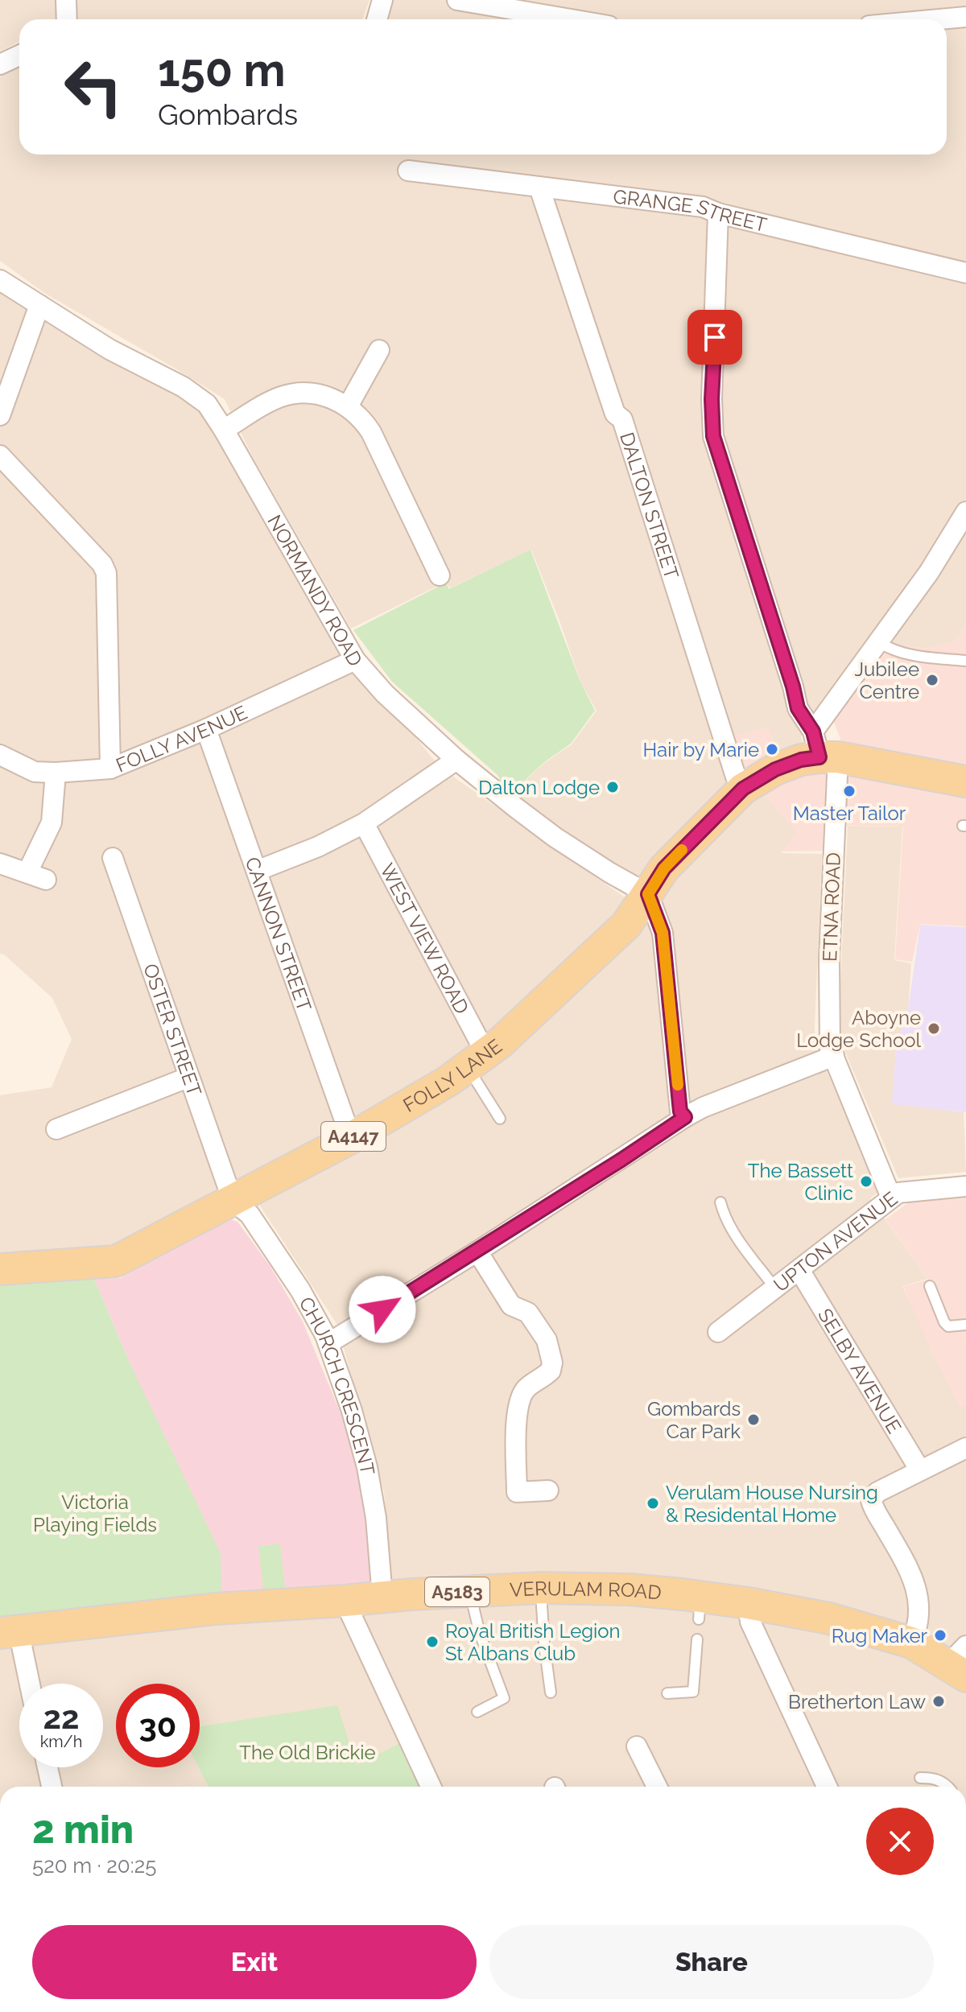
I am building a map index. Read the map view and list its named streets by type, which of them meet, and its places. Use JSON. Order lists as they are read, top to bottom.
{
  "streets": {
    "main road": [
      "FOLLY LANE",
      "A4147",
      "VERULAM ROAD",
      "A5183"
    ],
    "street": [
      "GRANGE STREET",
      "DALTON STREET",
      "NORMANDY ROAD",
      "FOLLY AVENUE",
      "ETNA ROAD",
      "CANNON STREET",
      "WEST VIEW ROAD",
      "OSTER STREET",
      "UPTON AVENUE",
      "SELBY AVENUE",
      "CHURCH CRESCENT"
    ]
  },
  "crossings": [
    ["GRANGE STREET", "DALTON STREET"],
    ["DALTON STREET", "A4147"],
    ["NORMANDY ROAD", "FOLLY AVENUE"],
    ["NORMANDY ROAD", "FOLLY LANE"],
    ["NORMANDY ROAD", "A4147"],
    ["FOLLY AVENUE", "CANNON STREET"],
    ["ETNA ROAD", "A4147"],
    ["ETNA ROAD", "UPTON AVENUE"],
    ["CANNON STREET", "FOLLY LANE"],
    ["WEST VIEW ROAD", "FOLLY LANE"],
    ["OSTER STREET", "FOLLY LANE"],
    ["OSTER STREET", "CHURCH CRESCENT"],
    ["FOLLY LANE", "A4147"],
    ["FOLLY LANE", "CHURCH CRESCENT"],
    ["UPTON AVENUE", "SELBY AVENUE"],
    ["CHURCH CRESCENT", "VERULAM ROAD"]
  ],
  "parks": ["Victoria Playing Fields", "The Old Brickie"],
  "places": [
    "Jubilee Centre",
    "Hair by Marie",
    "Dalton Lodge",
    "Master Tailor",
    "Aboyne Lodge School",
    "The Bassett Clinic",
    "Gombards Car Park",
    "Verulam House Nursing & Residental Home",
    "Rug Maker",
    "Royal British Legion St Albans Club",
    "Bretherton Law"
  ],
  "page": {
    "turn": ["150 m", "Gombards"],
    "speed": "22 km/h",
    "limit": "30",
    "heading": ["2 min", "520 m · 20:25"],
    "buttons": ["Exit", "Share"]
  }
}
